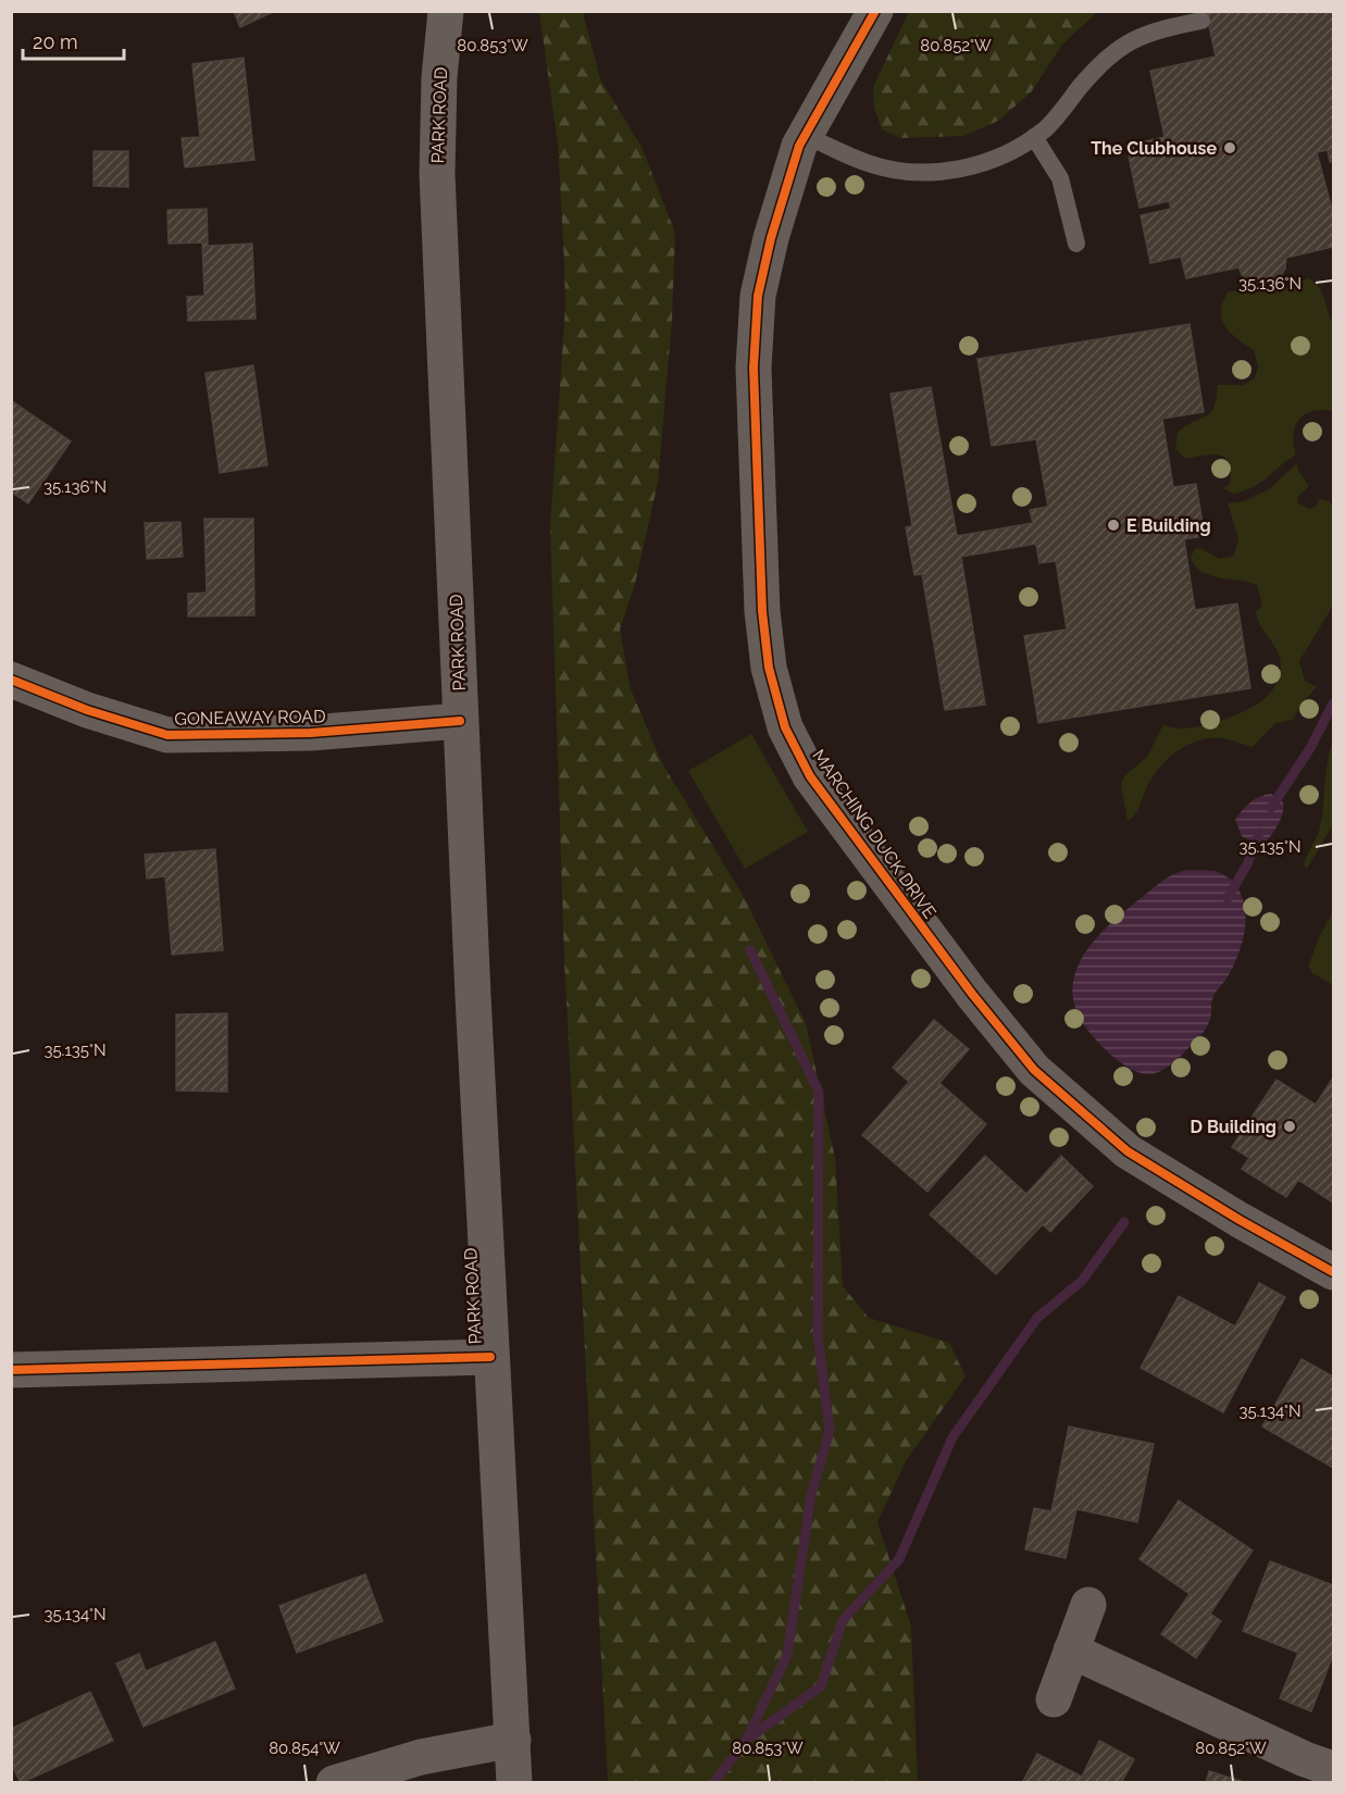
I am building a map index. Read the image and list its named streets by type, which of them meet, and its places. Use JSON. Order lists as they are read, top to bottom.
{
  "streets": {
    "street": ["PARK ROAD", "GONEAWAY ROAD", "MARCHING DUCK DRIVE"]
  },
  "crossings": [
    ["PARK ROAD", "GONEAWAY ROAD"]
  ],
  "places": ["The Clubhouse", "E Building", "D Building"],
  "scale_bar": "20 m",
  "coordinates": [
    "80.853°W",
    "80.852°W",
    "35.136°N",
    "35.135°N",
    "35.134°N",
    "80.854°W"
  ]
}
